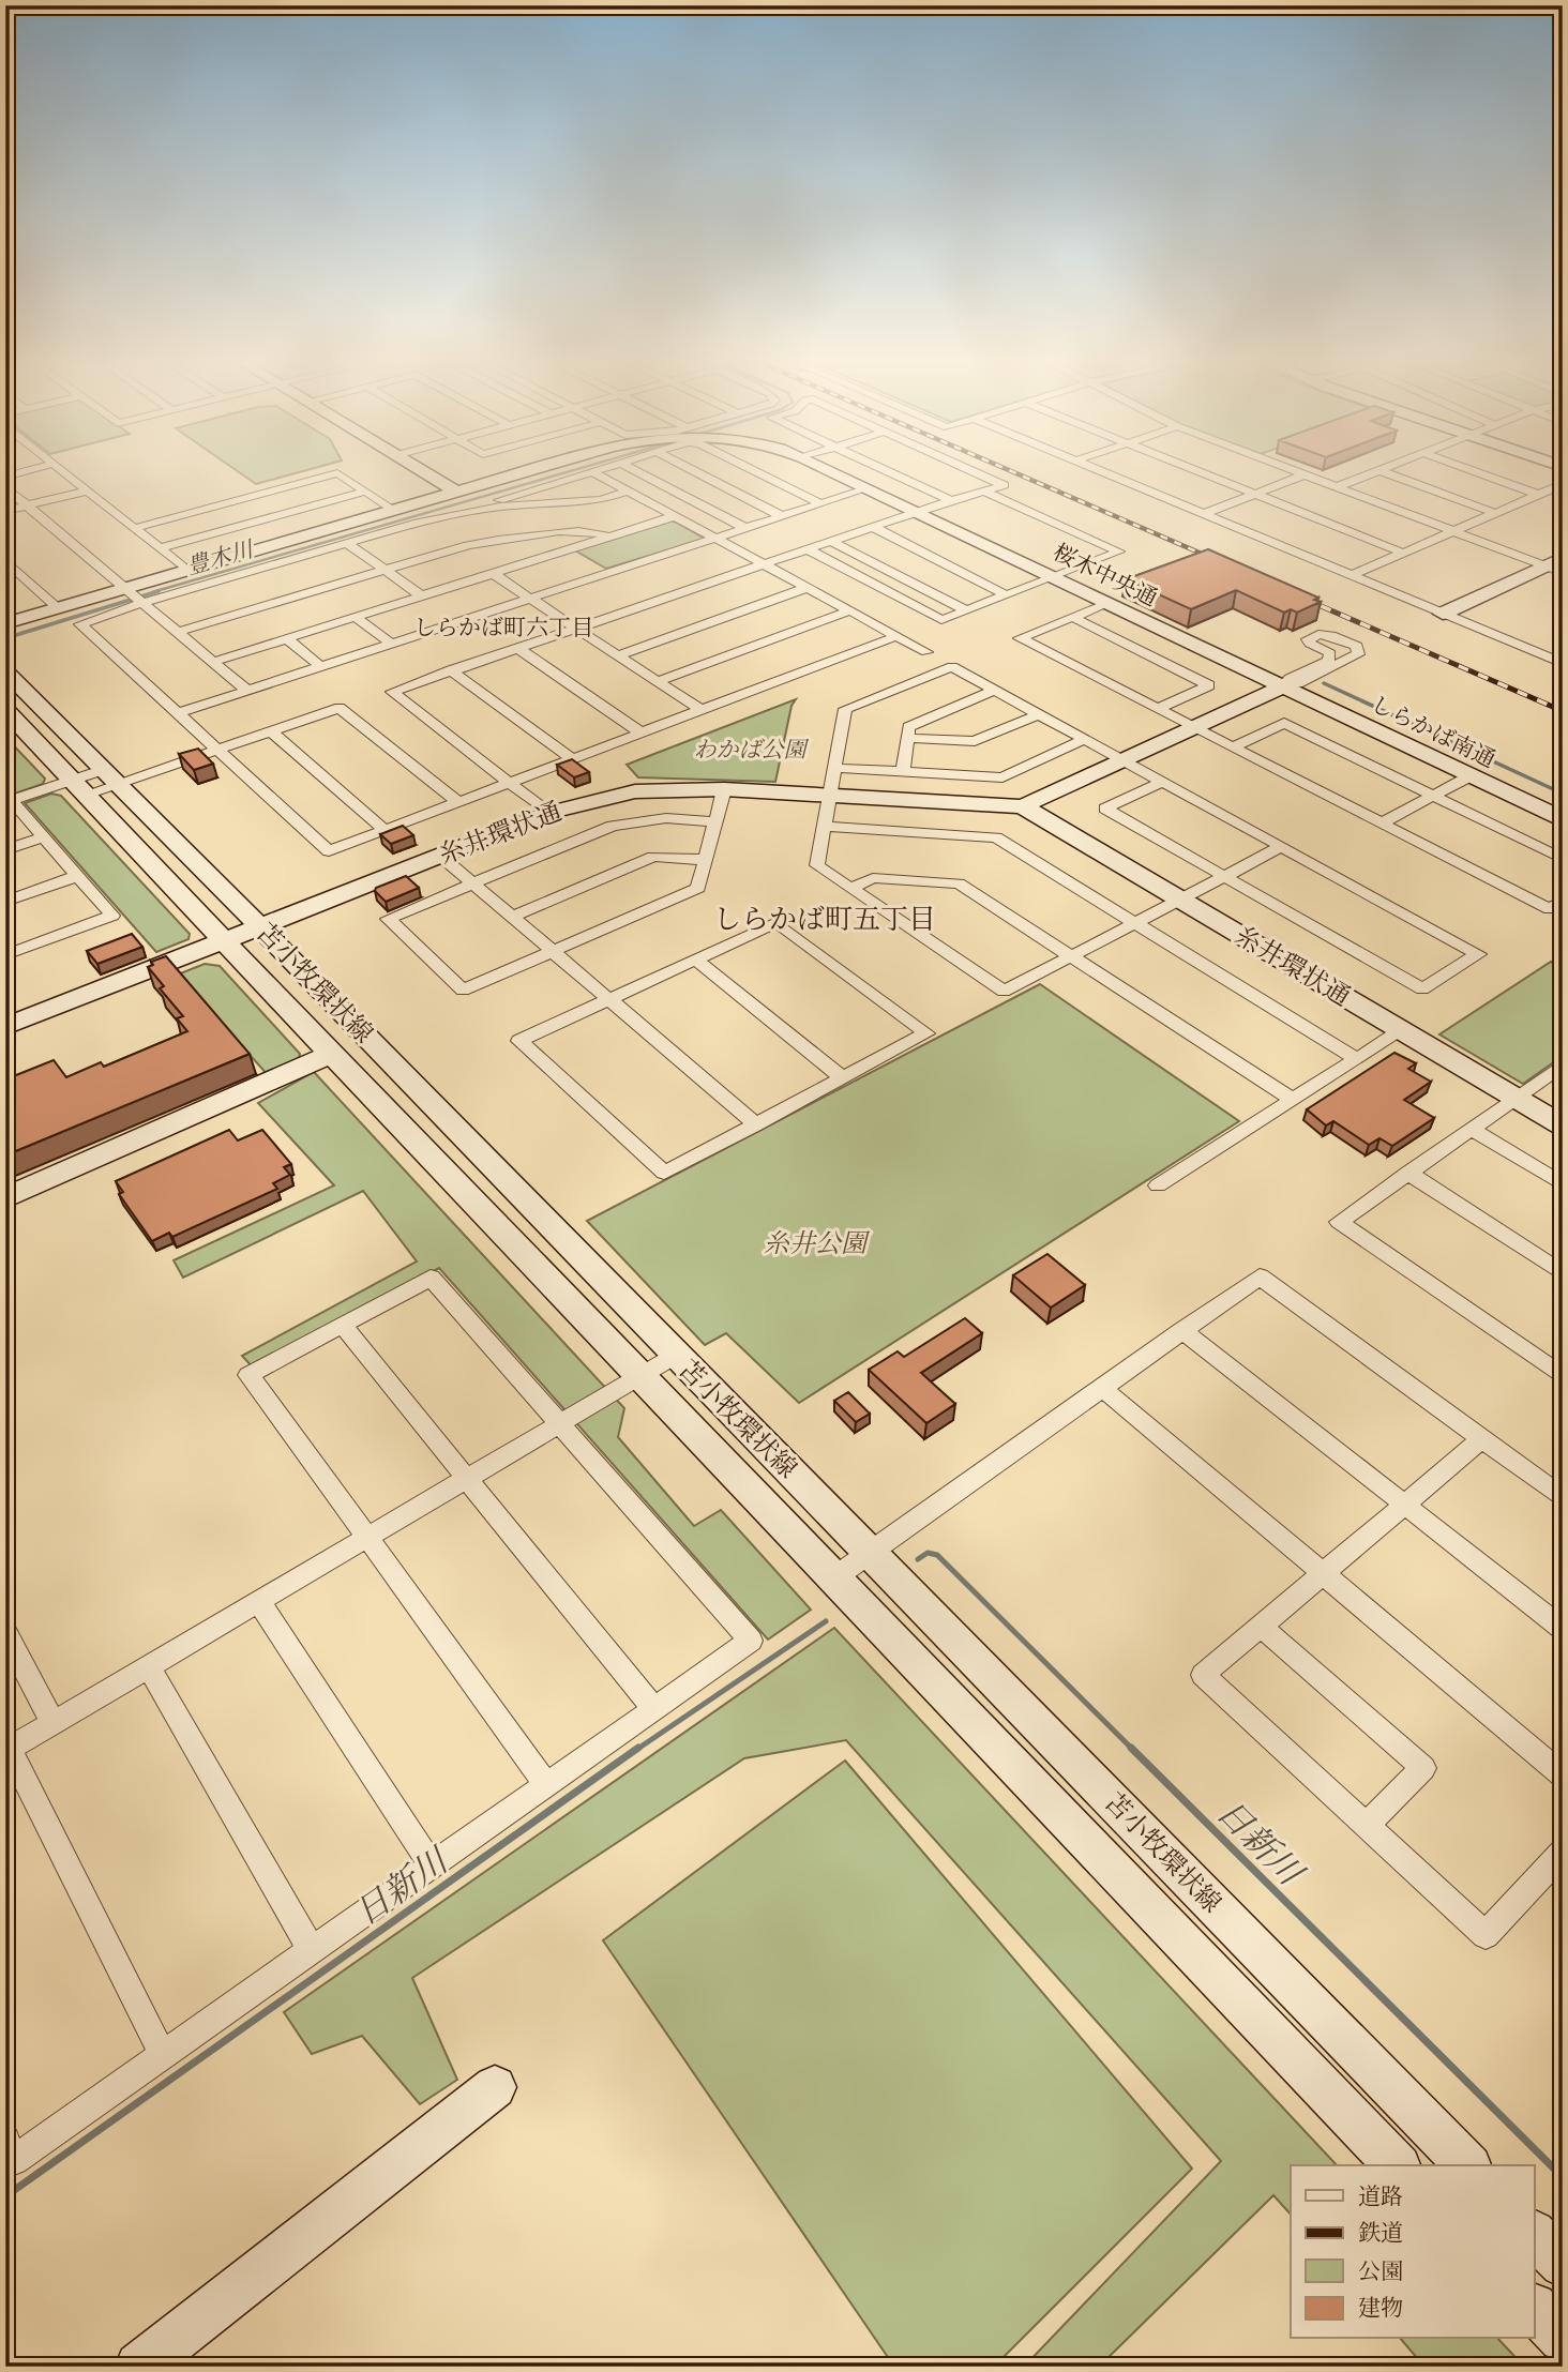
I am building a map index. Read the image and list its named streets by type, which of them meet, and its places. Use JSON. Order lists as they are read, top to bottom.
{
  "streets": {
    "street": [
      "桜木中央通",
      "しらかば南通",
      "糸井環状通",
      "苫小牧環状線"
    ]
  },
  "crossings": [
    ["桜木中央通", "しらかば南通"],
    ["桜木中央通", "糸井環状通"],
    ["しらかば南通", "糸井環状通"],
    ["糸井環状通", "苫小牧環状線"]
  ],
  "districts": ["しらかば町六丁目", "しらかば町五丁目"],
  "water": ["豊木川", "日新川"],
  "parks": ["わかば公園", "糸井公園"],
  "legend": [
    "道路",
    "鉄道",
    "公園",
    "建物"
  ]
}
